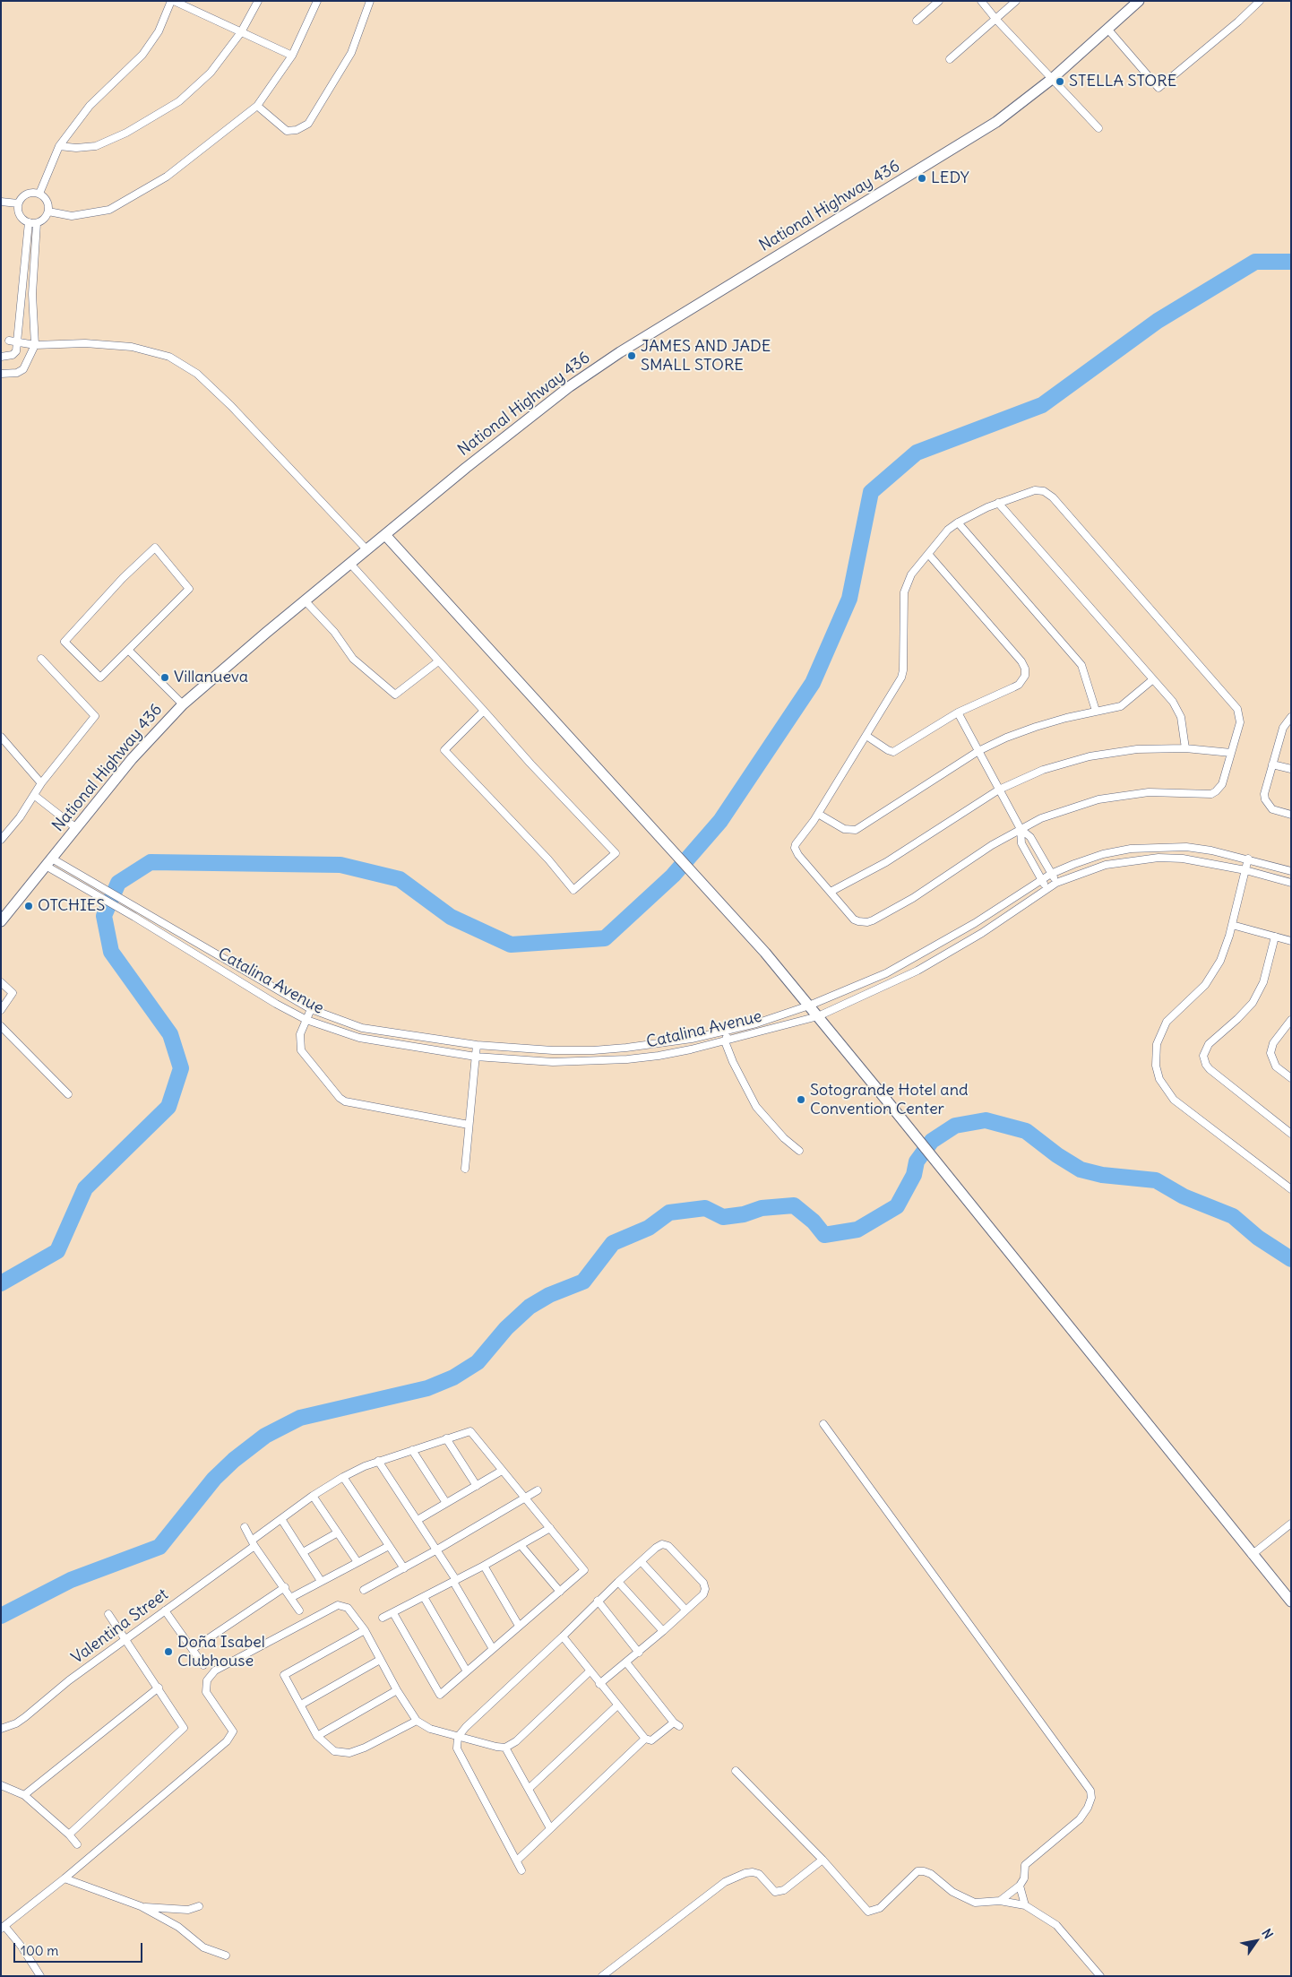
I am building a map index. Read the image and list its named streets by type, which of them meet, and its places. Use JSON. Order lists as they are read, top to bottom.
{
  "streets": {
    "main road": ["National Highway 436"],
    "street": ["Catalina Avenue", "Valentina Street"]
  },
  "crossings": [
    ["National Highway 436", "Catalina Avenue"]
  ],
  "places": [
    "STELLA STORE",
    "LEDY",
    "JAMES AND JADE SMALL STORE",
    "Villanueva",
    "OTCHIES",
    "Sotogrande Hotel and Convention Center",
    "Doña Isabel Clubhouse"
  ],
  "scale_bar": "100 m",
  "north": "top right"
}
